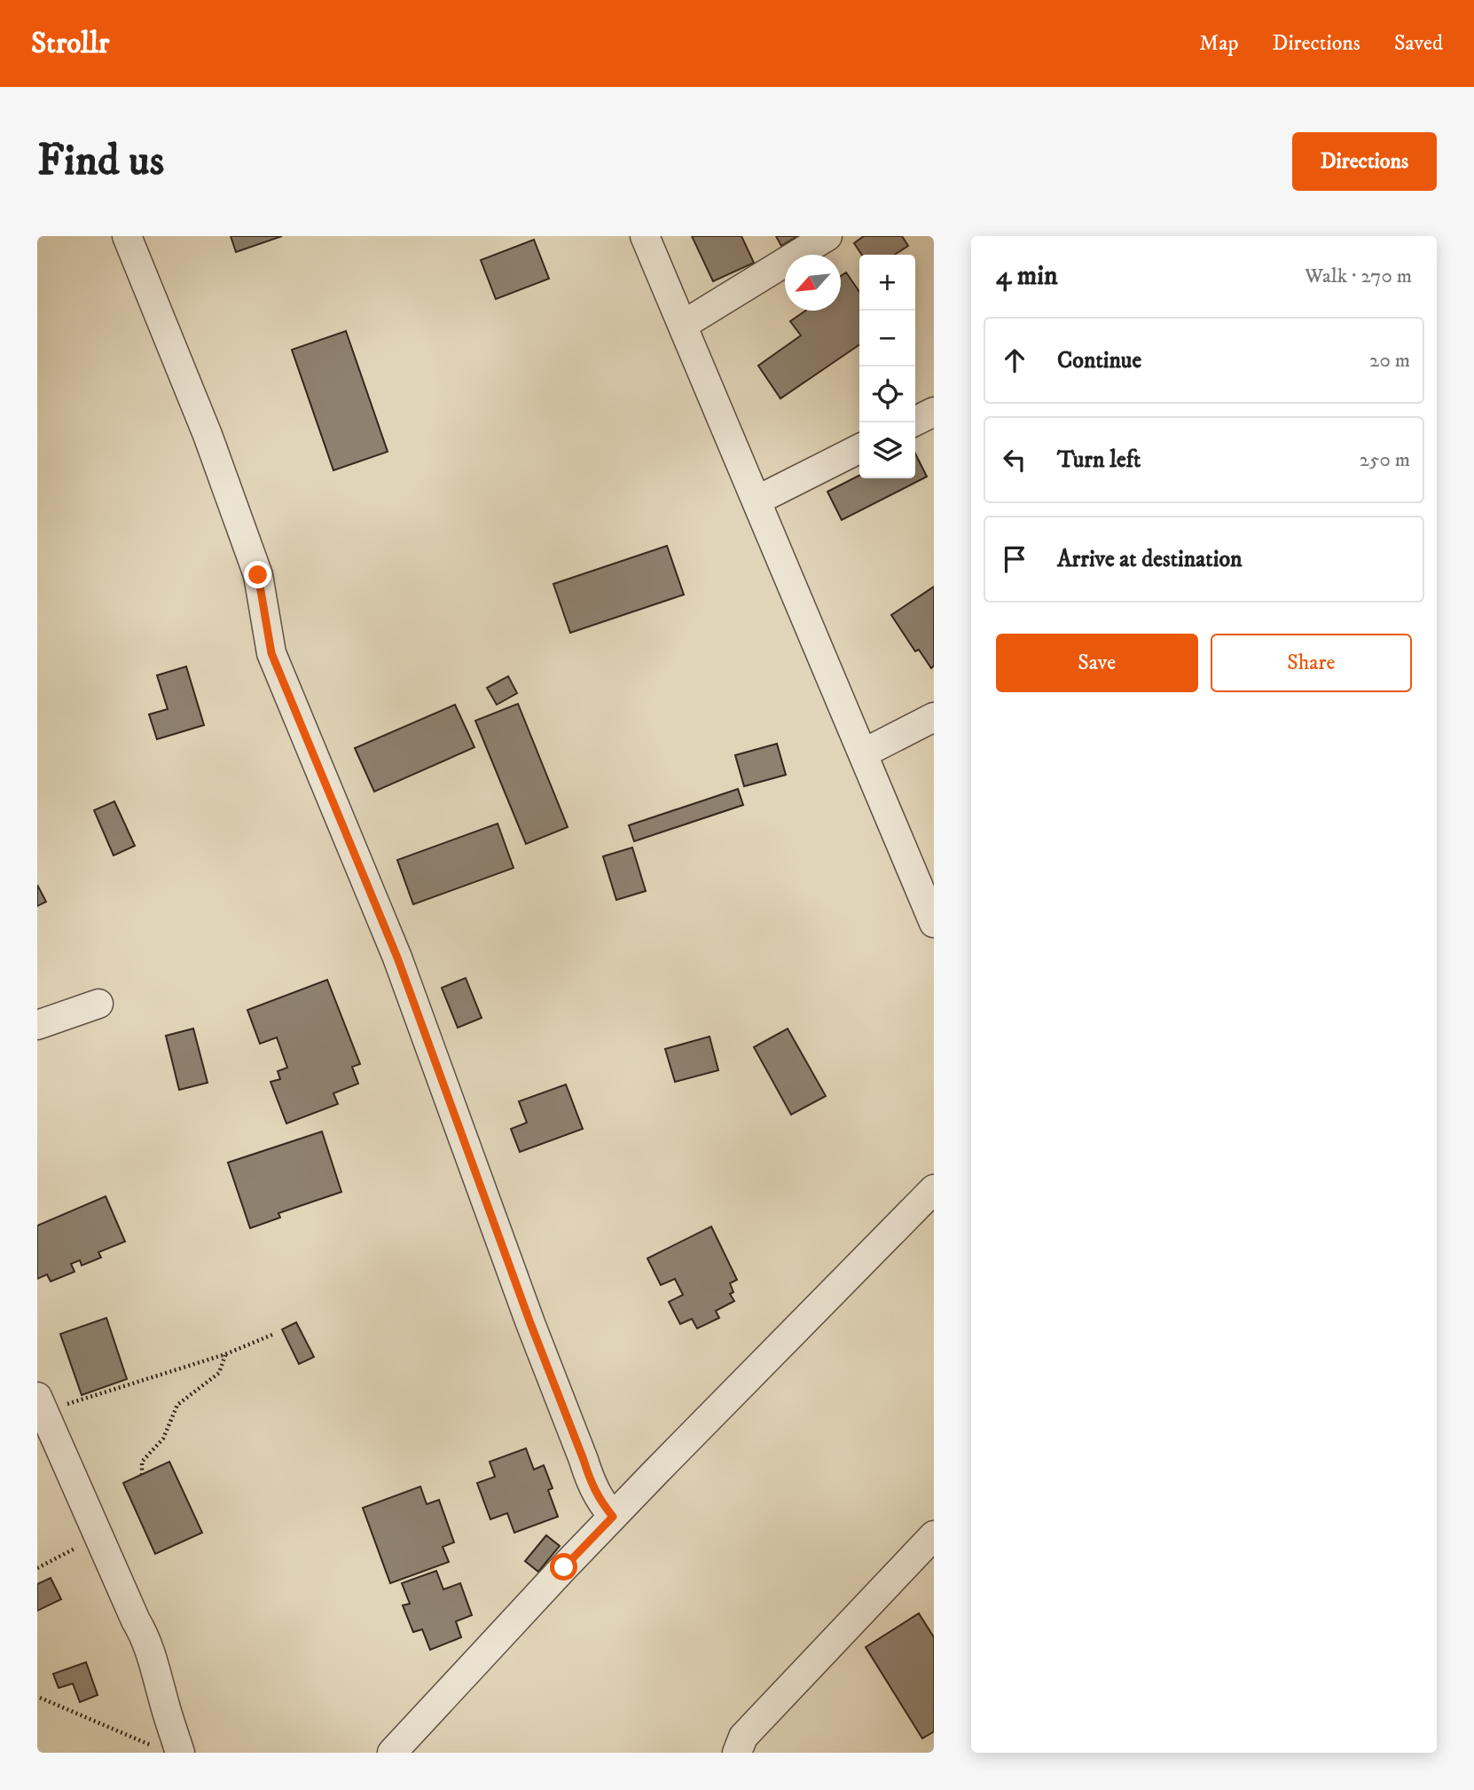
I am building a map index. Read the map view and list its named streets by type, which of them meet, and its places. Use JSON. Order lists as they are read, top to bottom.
{
  "north": "bottom left",
  "page": {
    "header": "Strollr",
    "nav": ["Map", "Directions", "Saved"],
    "buttons": [
      "Directions",
      ["Save", "Share"]
    ],
    "title": "Find us",
    "heading": ["4 min", "Walk · 270 m"],
    "map_buttons": ["+", "−"],
    "list": [
      ["Continue", "20 m"],
      ["Turn left", "250 m"],
      "Arrive at destination"
    ]
  }
}
